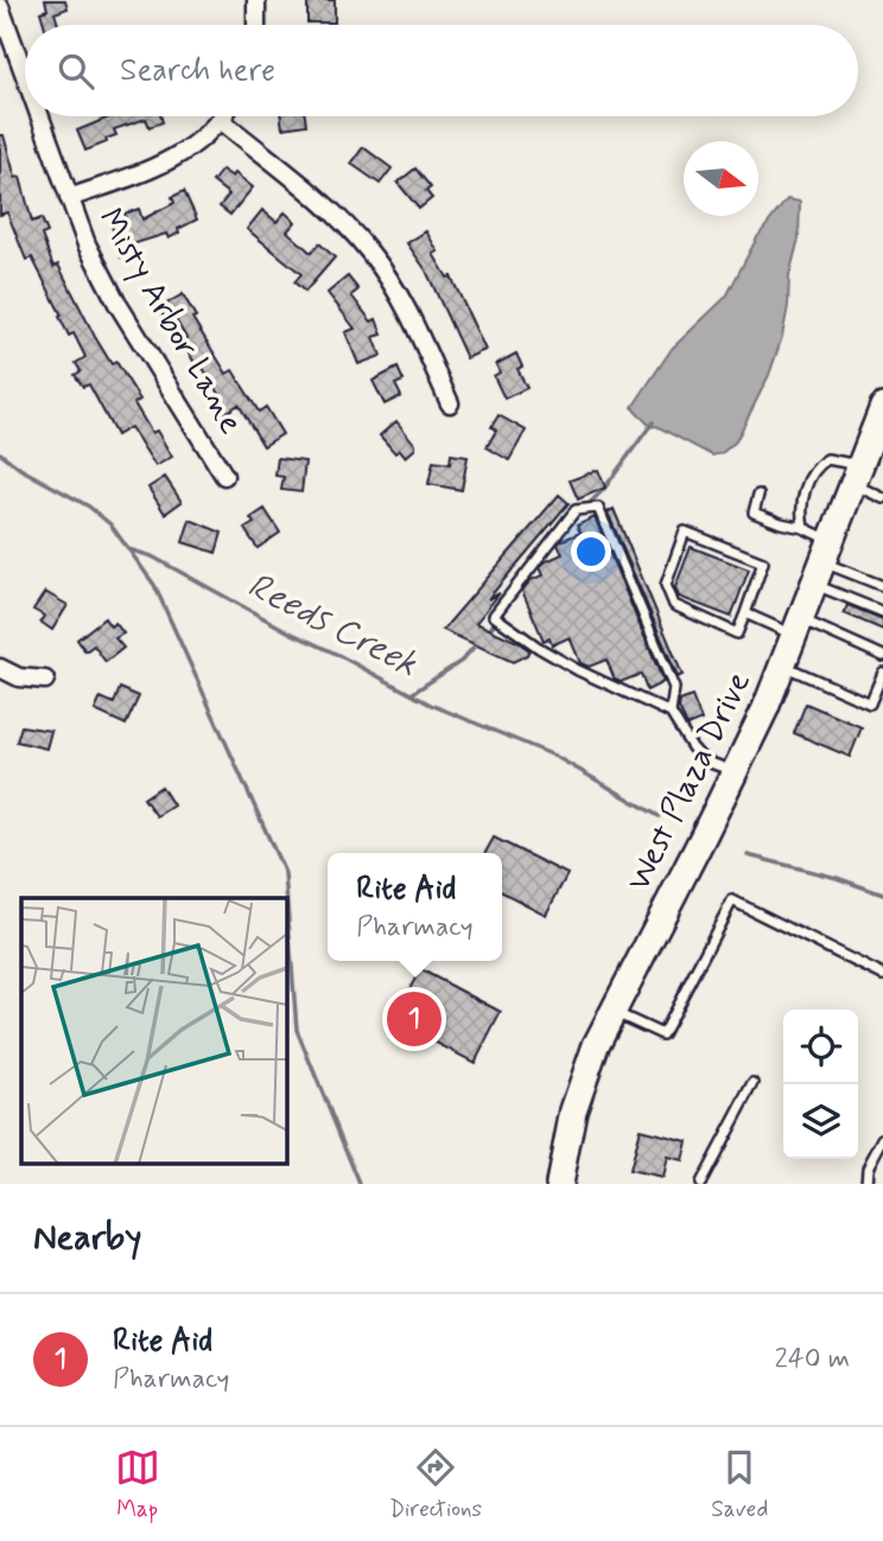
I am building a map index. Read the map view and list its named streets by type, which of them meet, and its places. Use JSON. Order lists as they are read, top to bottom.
{
  "streets": {
    "main road": ["West Plaza Drive"],
    "street": ["Misty Arbor Lane"]
  },
  "water": ["Reeds Creek"],
  "north": "right",
  "page": {
    "search": "Search here",
    "popup": ["Rite Aid", "Pharmacy"],
    "pins": "1",
    "heading": "Nearby",
    "list": [
      {
        "mark": "1",
        "name": "Rite Aid",
        "note": "Pharmacy",
        "value": "240 m"
      }
    ],
    "nav": ["Map", "Directions", "Saved"]
  }
}
